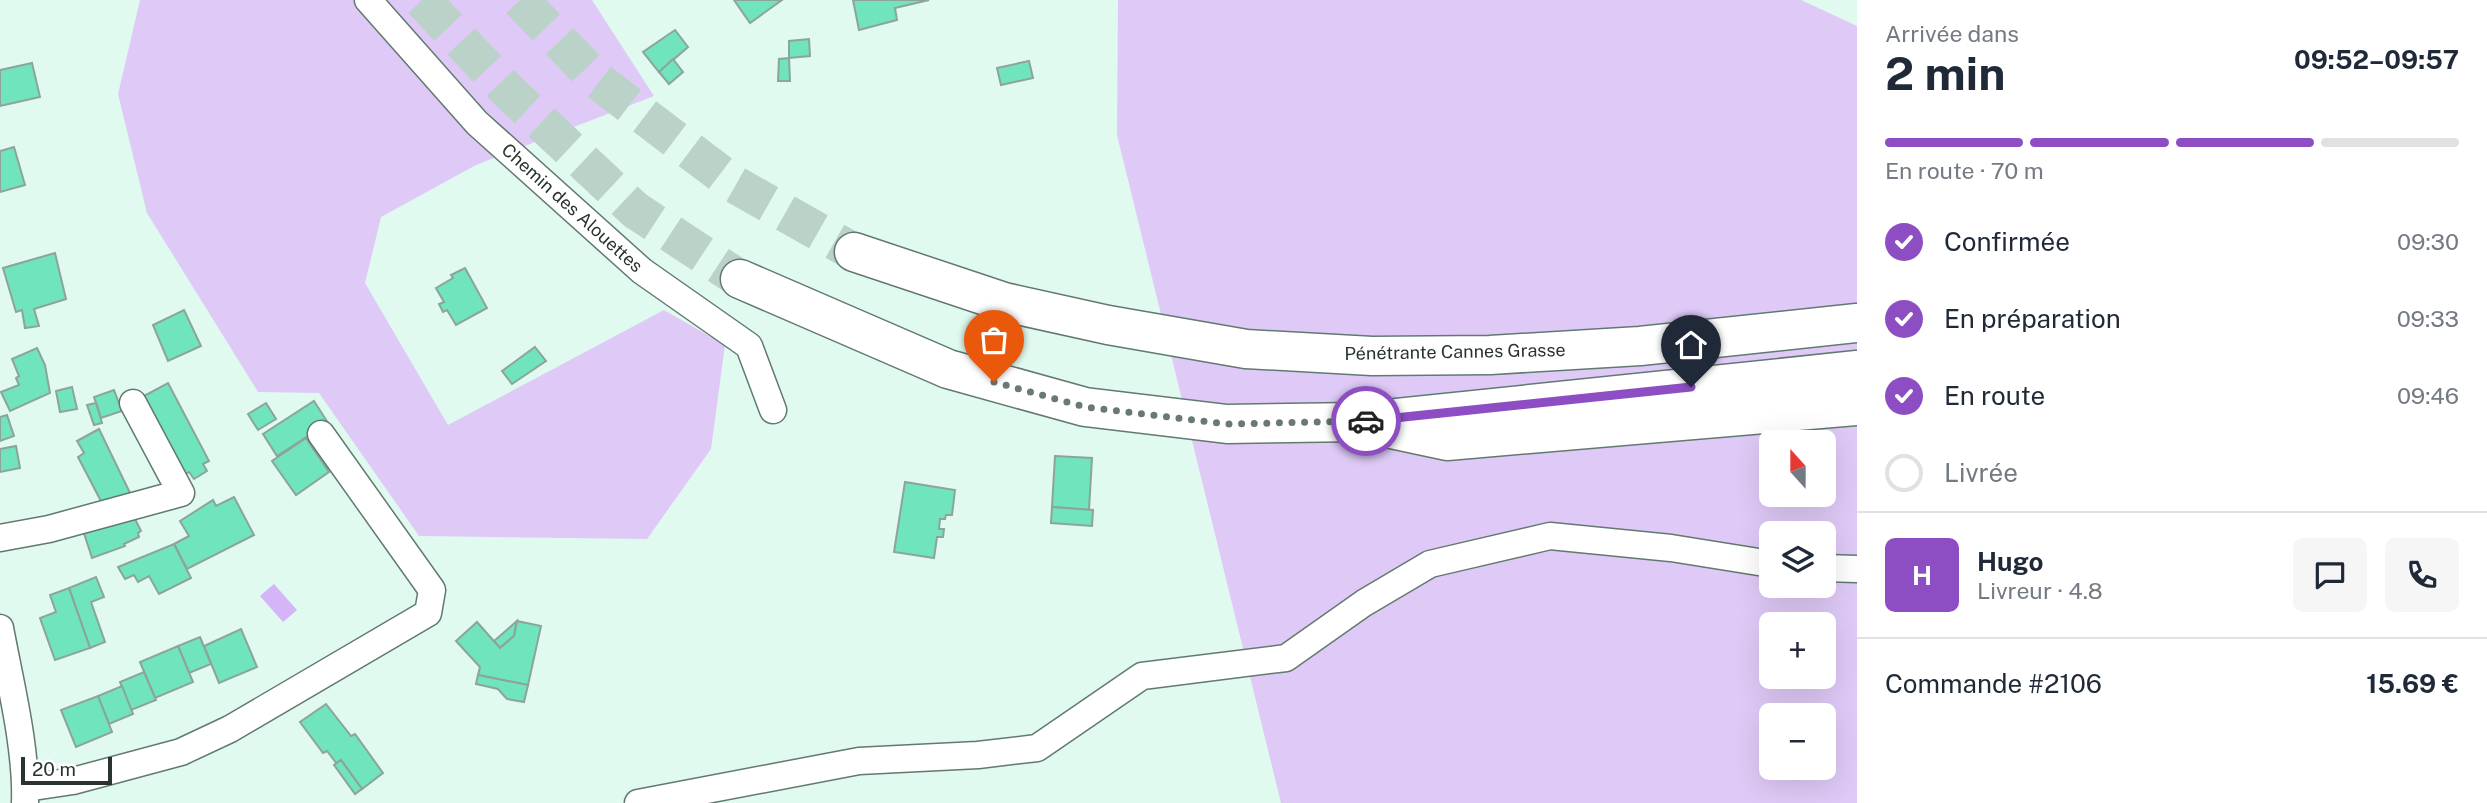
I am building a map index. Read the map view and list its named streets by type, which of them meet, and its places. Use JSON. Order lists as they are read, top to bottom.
{
  "streets": {
    "highway": ["Pénétrante Cannes Grasse"],
    "street": ["Chemin des Alouettes"]
  },
  "scale_bar": "20 m",
  "north": "top",
  "page": {
    "heading": ["2 min", "Arrivée dans", "09:52–09:57"],
    "panel": [
      "Hugo",
      "Livreur · 4.8",
      "Commande #2106",
      "15.69 €"
    ],
    "bar": "En route · 70 m",
    "list": [
      ["Confirmée", "09:30"],
      ["En préparation", "09:33"],
      ["En route", "09:46"],
      "Livrée"
    ],
    "map_buttons": ["+", "−"],
    "round": "H",
    "scale": "20 m"
  }
}
